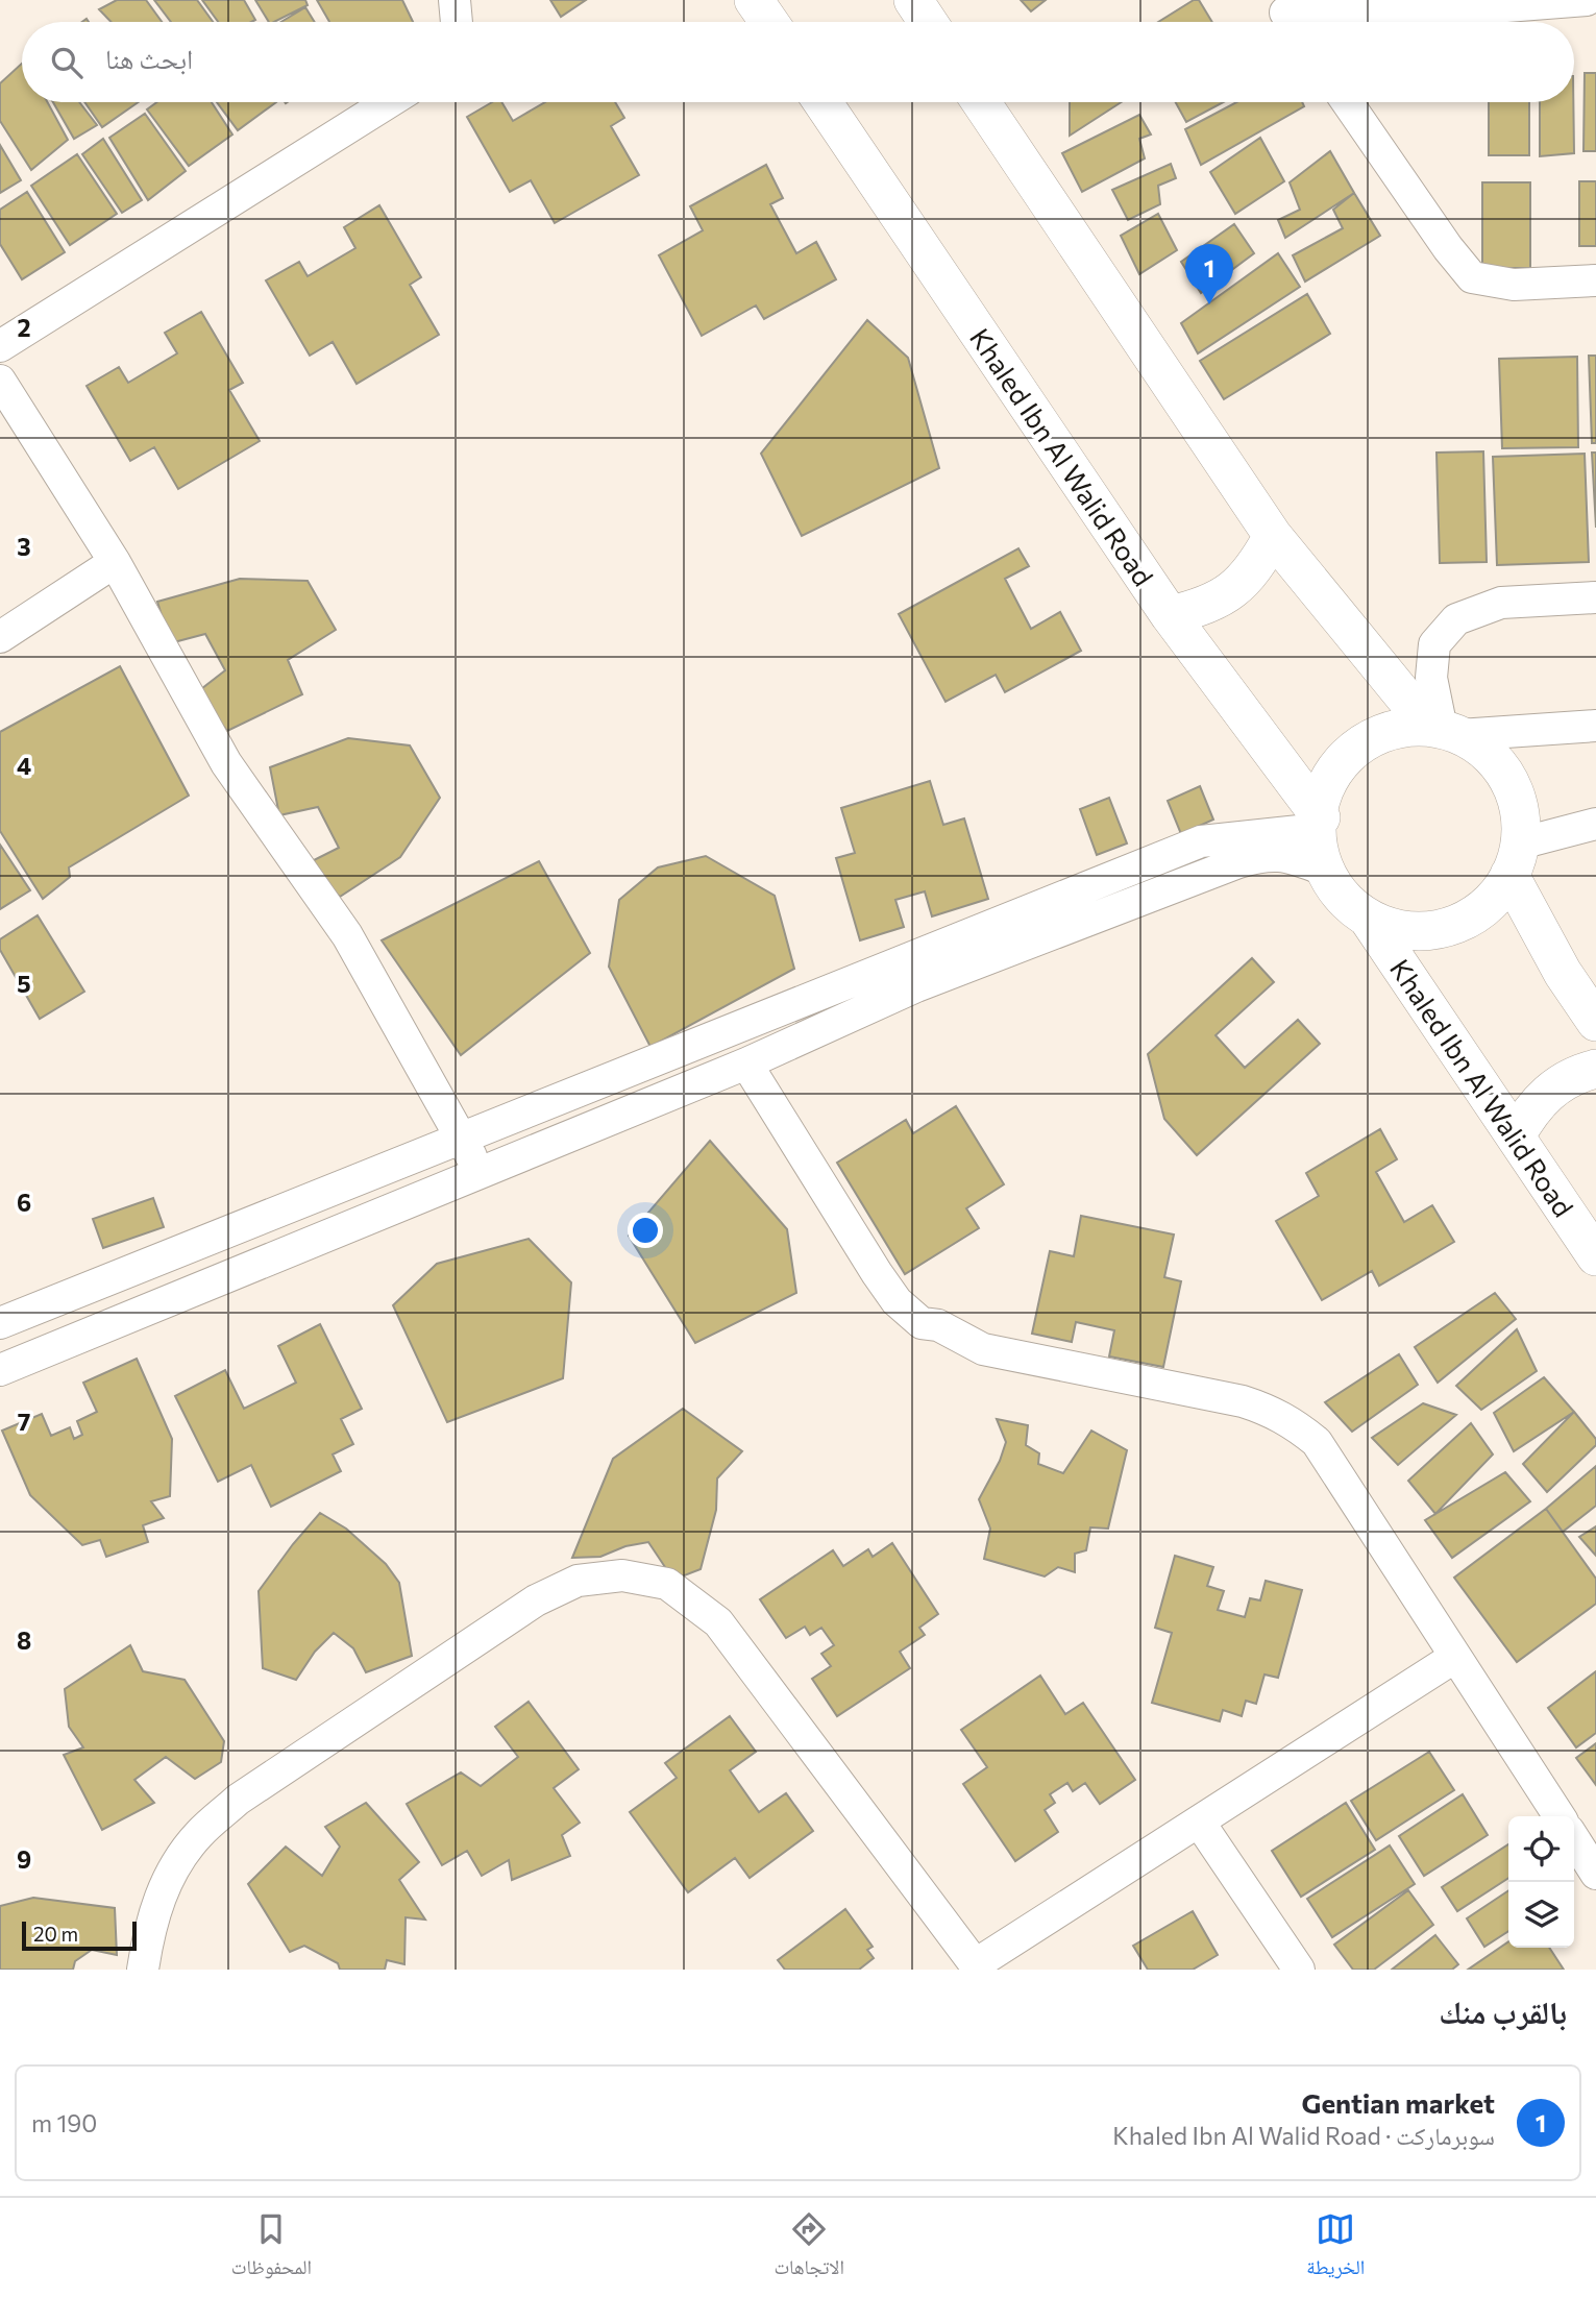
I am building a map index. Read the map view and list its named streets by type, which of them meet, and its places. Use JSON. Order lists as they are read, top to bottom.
{
  "streets": {
    "street": ["Khaled Ibn Al Walid Road"]
  },
  "scale_bar": "20 m",
  "page": {
    "search": "ابحث هنا",
    "pins": "1",
    "scale": "20 m",
    "heading": "بالقرب منك",
    "list": [
      {
        "mark": "1",
        "name": "Gentian market",
        "note": "سوبرماركت · Khaled Ibn Al Walid Road",
        "value": "190 m"
      }
    ],
    "nav": ["الخريطة", "الاتجاهات", "المحفوظات"]
  },
  "grid": {
    "rows": [
      "2",
      "3",
      "4",
      "5",
      "6",
      "7",
      "8",
      "9"
    ]
  }
}
